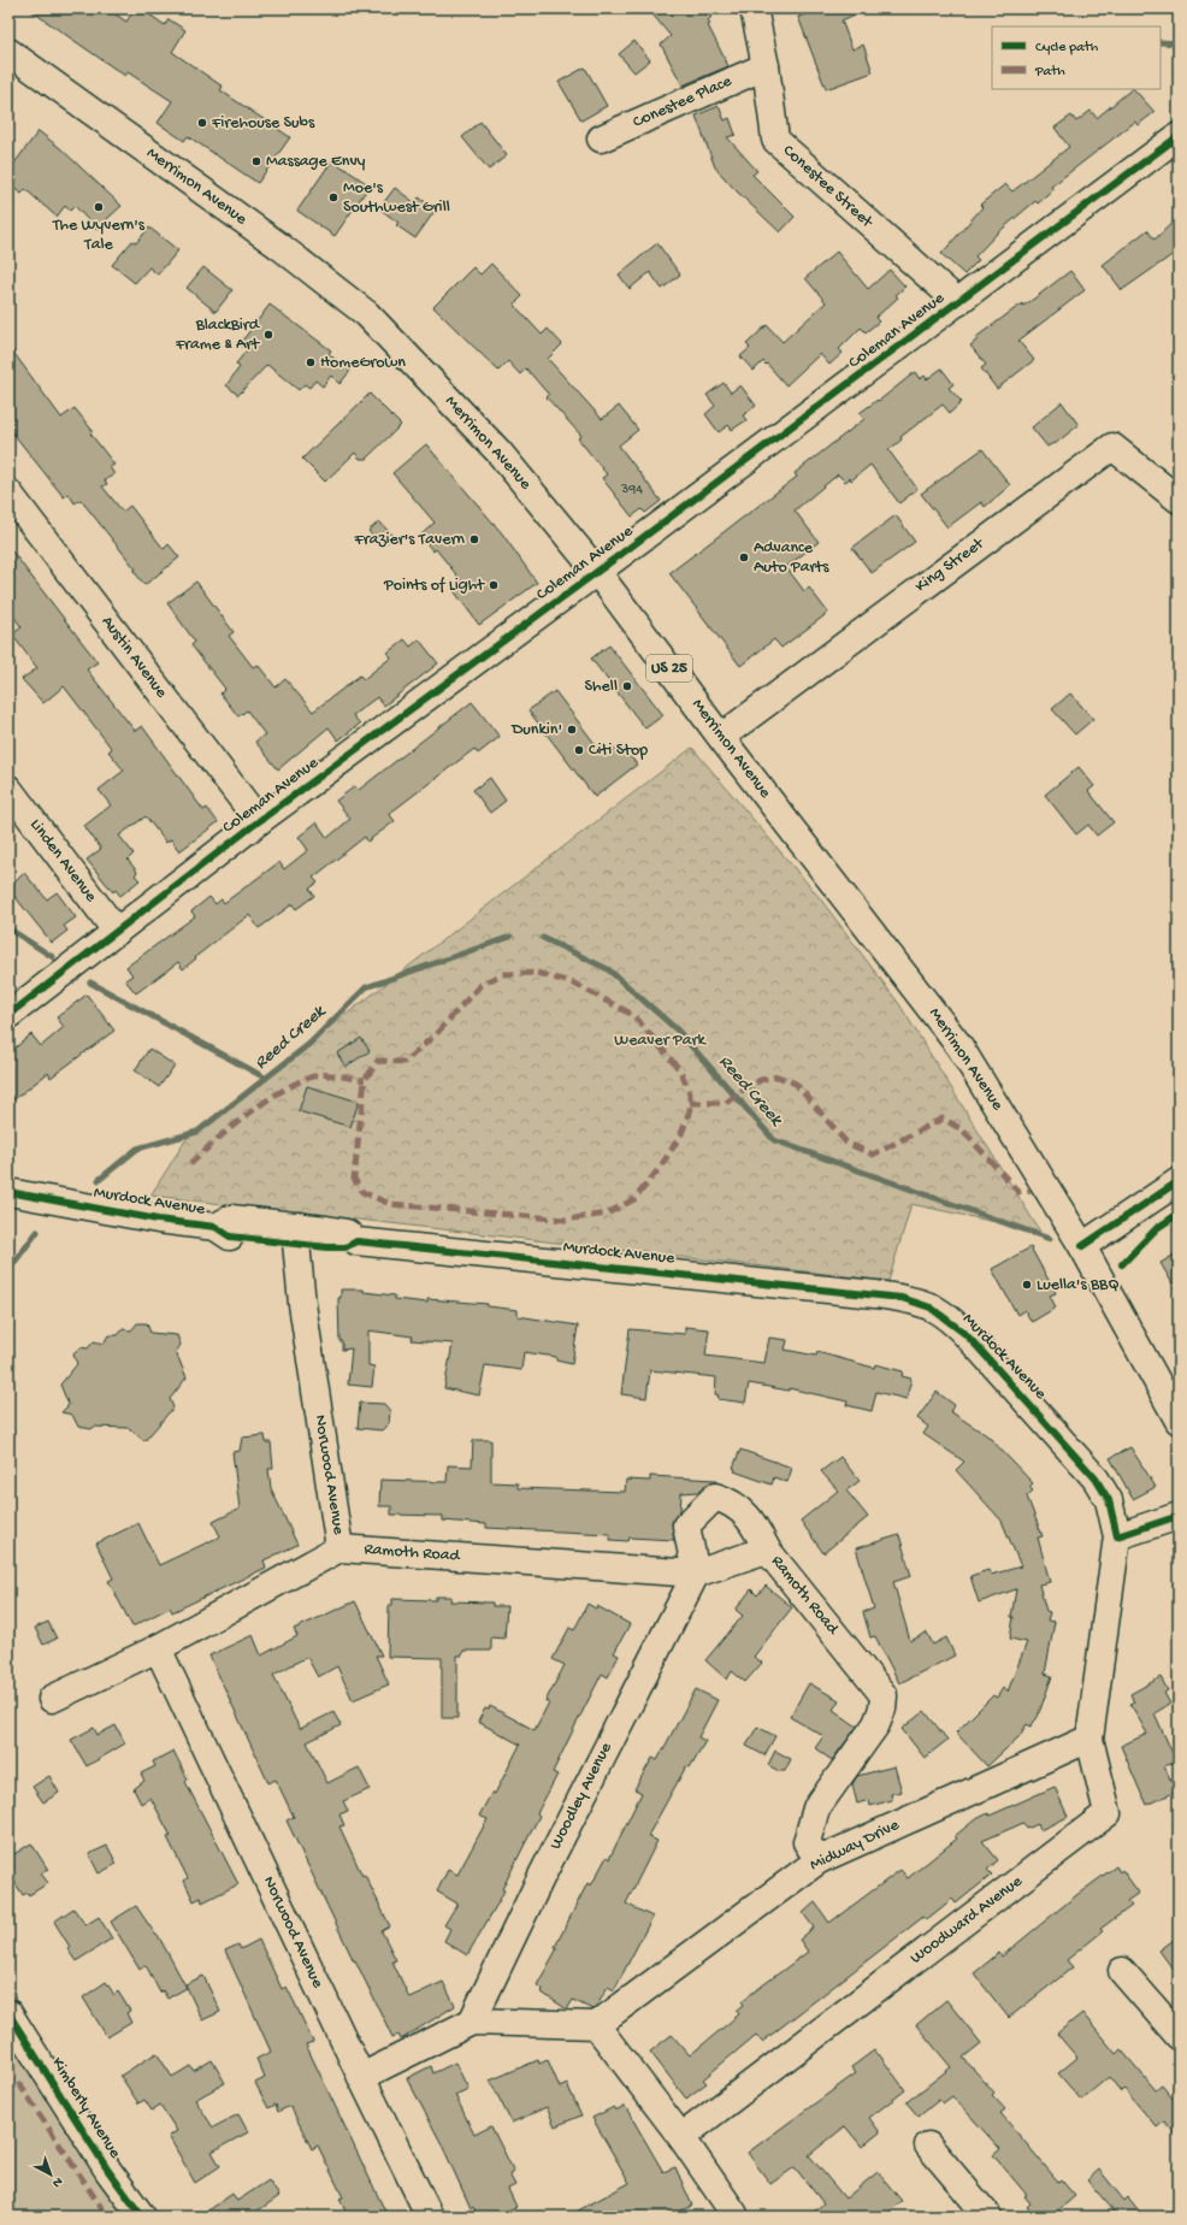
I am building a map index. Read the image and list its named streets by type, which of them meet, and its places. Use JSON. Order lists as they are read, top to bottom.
{
  "streets": {
    "street": [
      "Conestee Place",
      "Merrimon Avenue",
      "Conestee Street",
      "Coleman Avenue",
      "King Street",
      "Austin Avenue",
      "US 25",
      "Linden Avenue",
      "Murdock Avenue",
      "Norwood Avenue",
      "Ramoth Road",
      "Woodley Avenue",
      "Midway Drive",
      "Woodward Avenue",
      "Kimberly Avenue"
    ]
  },
  "crossings": [
    ["Conestee Place", "Conestee Street"],
    ["Merrimon Avenue", "Coleman Avenue"],
    ["Merrimon Avenue", "King Street"],
    ["Conestee Street", "Coleman Avenue"],
    ["Coleman Avenue", "Austin Avenue"],
    ["Coleman Avenue", "Linden Avenue"],
    ["Murdock Avenue", "Norwood Avenue"],
    ["Murdock Avenue", "Woodward Avenue"],
    ["Norwood Avenue", "Ramoth Road"],
    ["Ramoth Road", "Woodley Avenue"],
    ["Ramoth Road", "Midway Drive"],
    ["Midway Drive", "Woodward Avenue"]
  ],
  "water": ["Reed Creek"],
  "parks": ["Weaver Park"],
  "places": [
    "Firehouse Subs",
    "Massage Envy",
    "Moe's Southwest Grill",
    "The Wyvern's Tale",
    "BlackBird Frame & Art",
    "HomeGrown",
    "Frazier's Tavern",
    "Advance Auto Parts",
    "Points of Light",
    "Shell",
    "Dunkin'",
    "Citi Stop",
    "Luella's BBQ"
  ],
  "house_numbers": ["394"],
  "legend": ["Cycle path", "Path"],
  "north": "bottom right"
}
